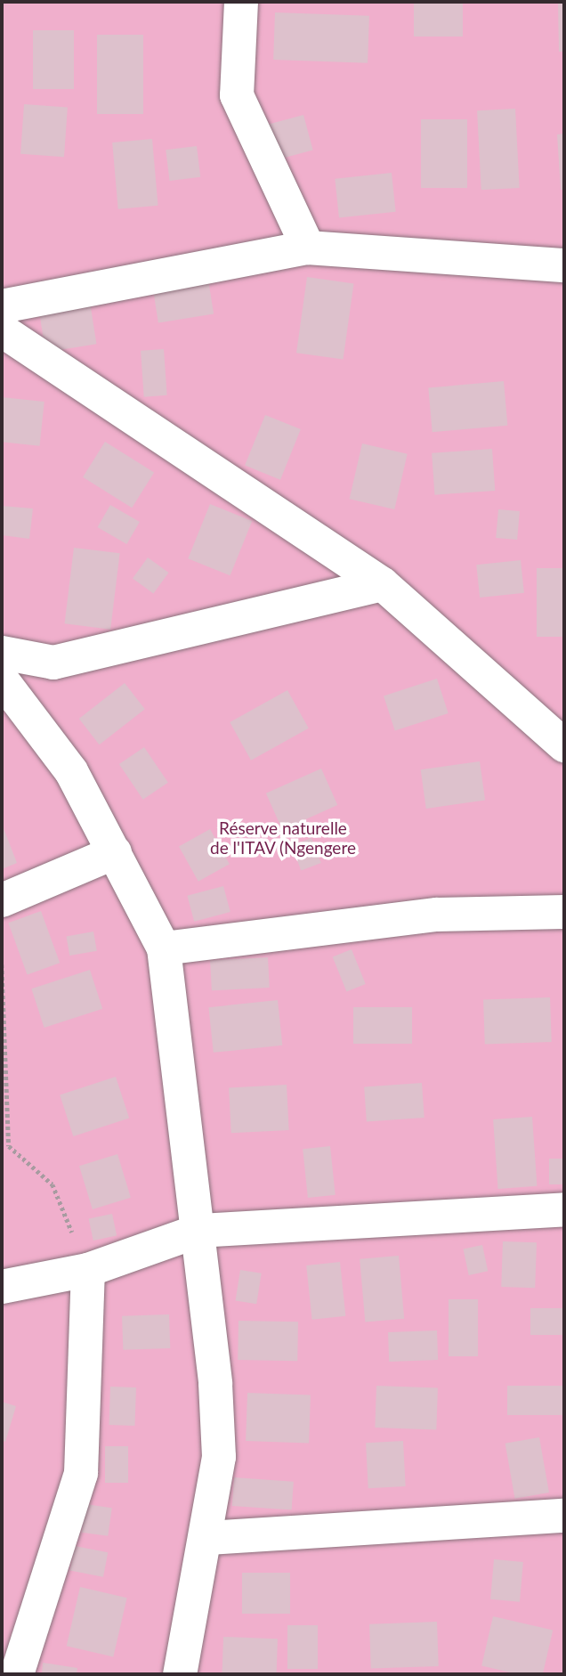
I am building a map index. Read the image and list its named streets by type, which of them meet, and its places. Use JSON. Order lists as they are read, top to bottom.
{
  "parks": ["Réserve naturelle de l'ITAV (Ngengere"]
}
